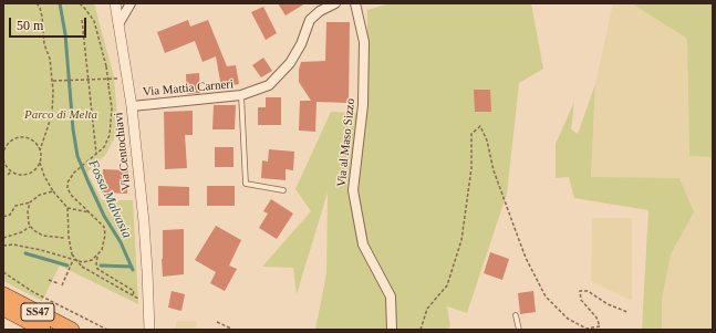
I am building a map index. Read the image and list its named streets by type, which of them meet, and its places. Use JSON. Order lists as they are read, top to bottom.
{
  "streets": {
    "highway": ["SS47"],
    "street": ["Via Mattia Carneri", "Via al Maso Sizzo", "Via Centochiavi"]
  },
  "crossings": [
    ["Via Mattia Carneri", "Via Centochiavi"]
  ],
  "water": ["Fossa Malvasia"],
  "parks": ["Parco di Melta"],
  "scale_bar": "50 m"
}
